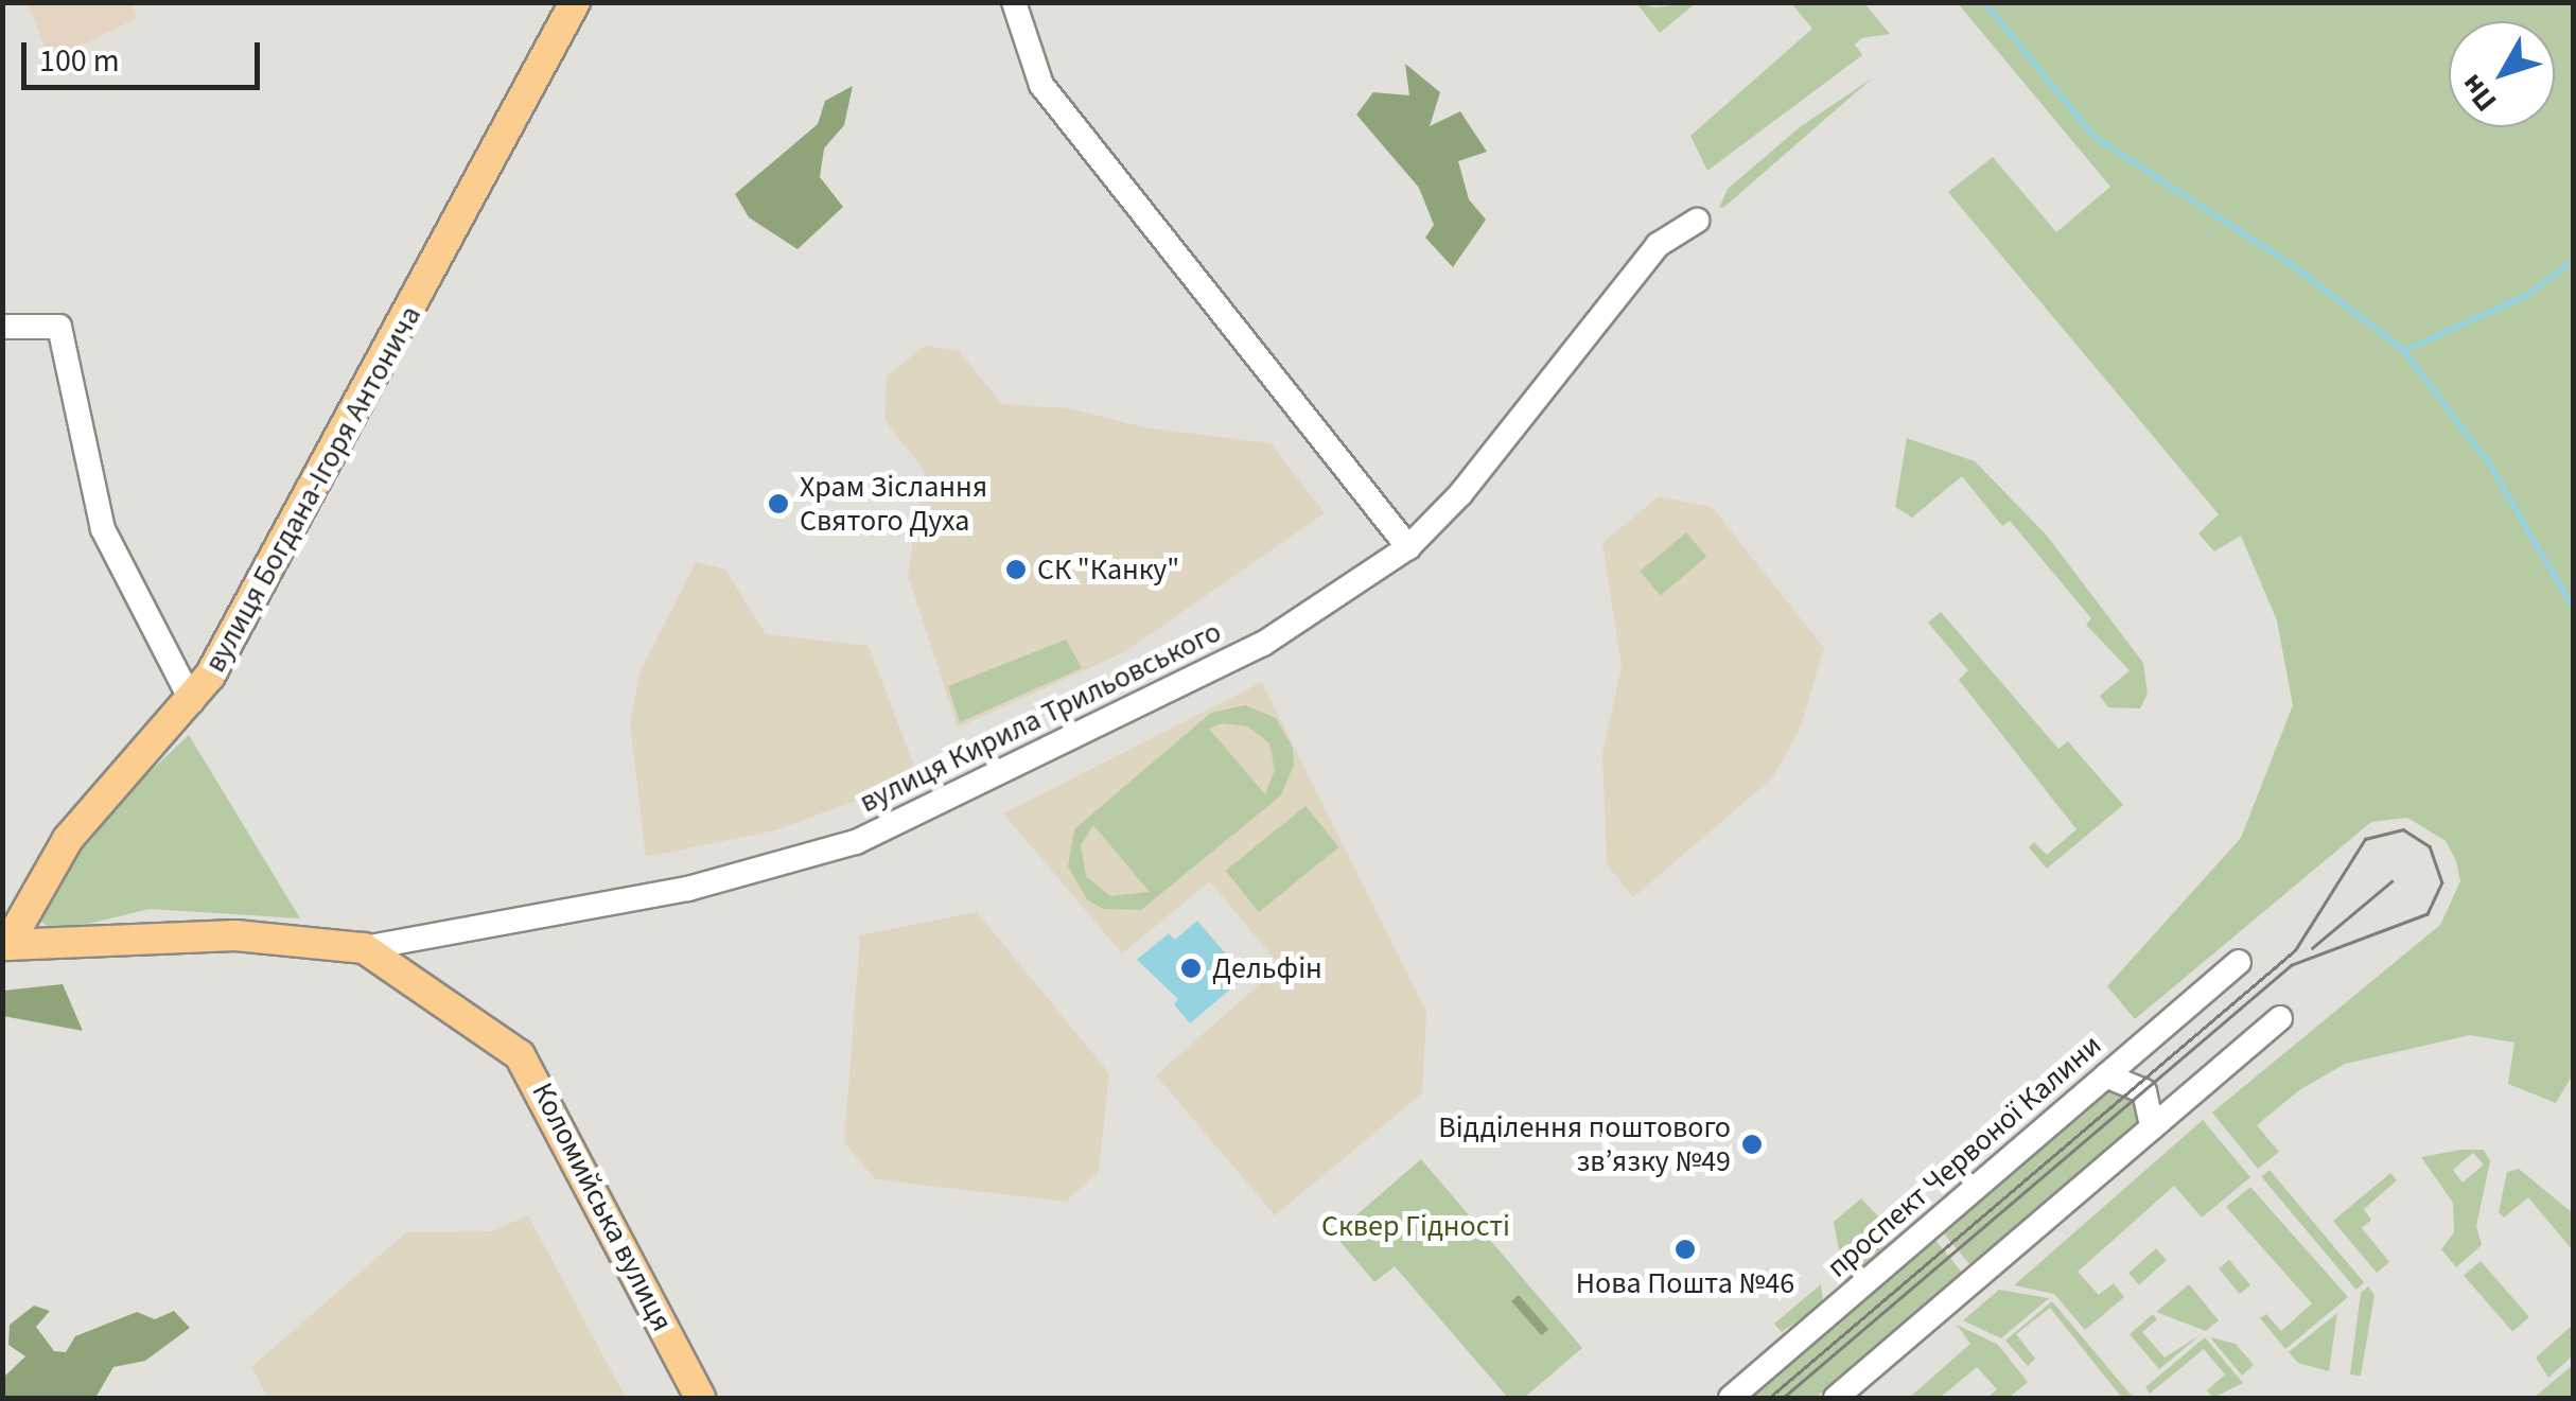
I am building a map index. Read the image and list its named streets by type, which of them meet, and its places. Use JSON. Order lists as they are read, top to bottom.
{
  "streets": {
    "main road": ["вулиця Богдана-Ігоря Антонича", "Коломийська вулиця"],
    "street": ["вулиця Кирила Трильовського", "проспект Червоної Калини"]
  },
  "crossings": [
    ["вулиця Богдана-Ігоря Антонича", "Коломийська вулиця"],
    ["вулиця Кирила Трильовського", "Коломийська вулиця"]
  ],
  "parks": ["Сквер Гідності"],
  "places": [
    "Храм Зіслання Святого Духа",
    "СК \"Канку\"",
    "Дельфін",
    "Відділення поштового зв’язку №49",
    "Нова Пошта №46"
  ],
  "scale_bar": "100 m",
  "north": "bottom left"
}
